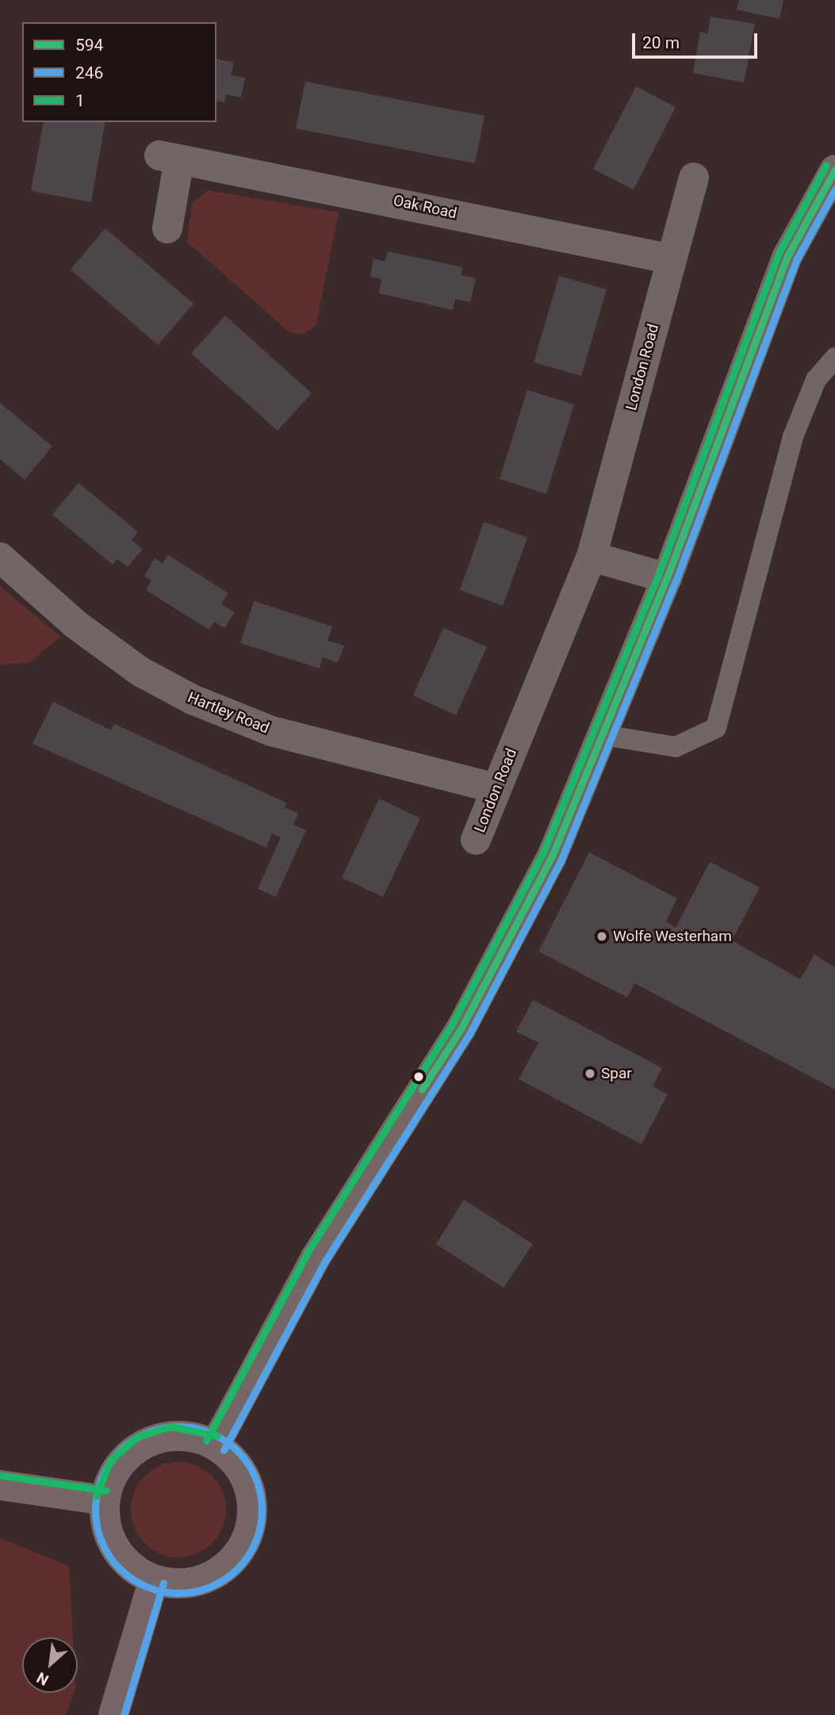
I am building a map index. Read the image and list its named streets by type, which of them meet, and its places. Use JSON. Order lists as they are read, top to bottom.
{
  "streets": {
    "street": ["Oak Road", "London Road", "Hartley Road"]
  },
  "crossings": [
    ["Oak Road", "London Road"],
    ["London Road", "Hartley Road"]
  ],
  "places": ["Wolfe Westerham", "Spar"],
  "lines": ["transit line 1", "transit line 594", "transit line 246"],
  "legend": ["594", "246", "1"],
  "scale_bar": "20 m",
  "north": "bottom left"
}
